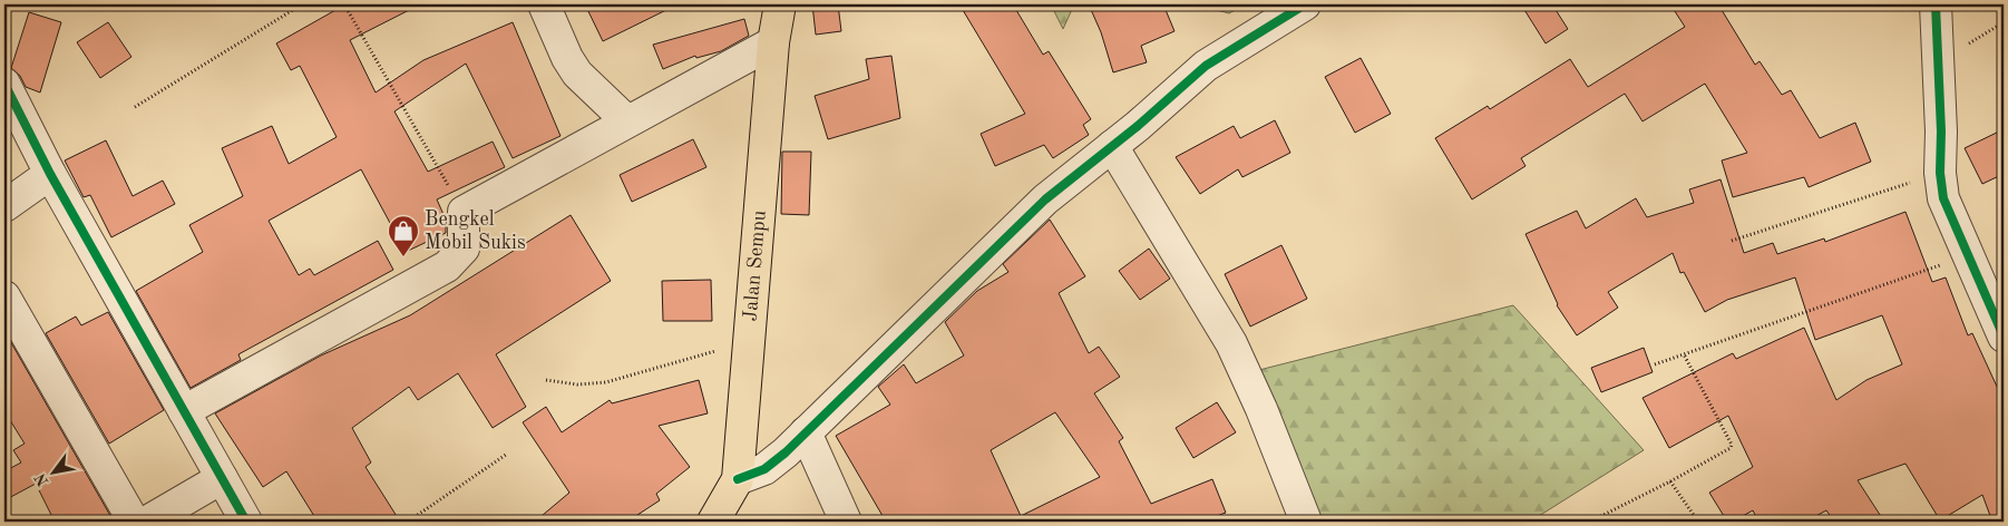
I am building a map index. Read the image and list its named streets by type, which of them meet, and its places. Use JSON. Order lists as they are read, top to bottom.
{
  "streets": {
    "main road": ["Jalan Sempu"]
  },
  "places": {
    "shop": ["Bengkel Mobil Sukis"]
  },
  "north": "bottom left"
}
